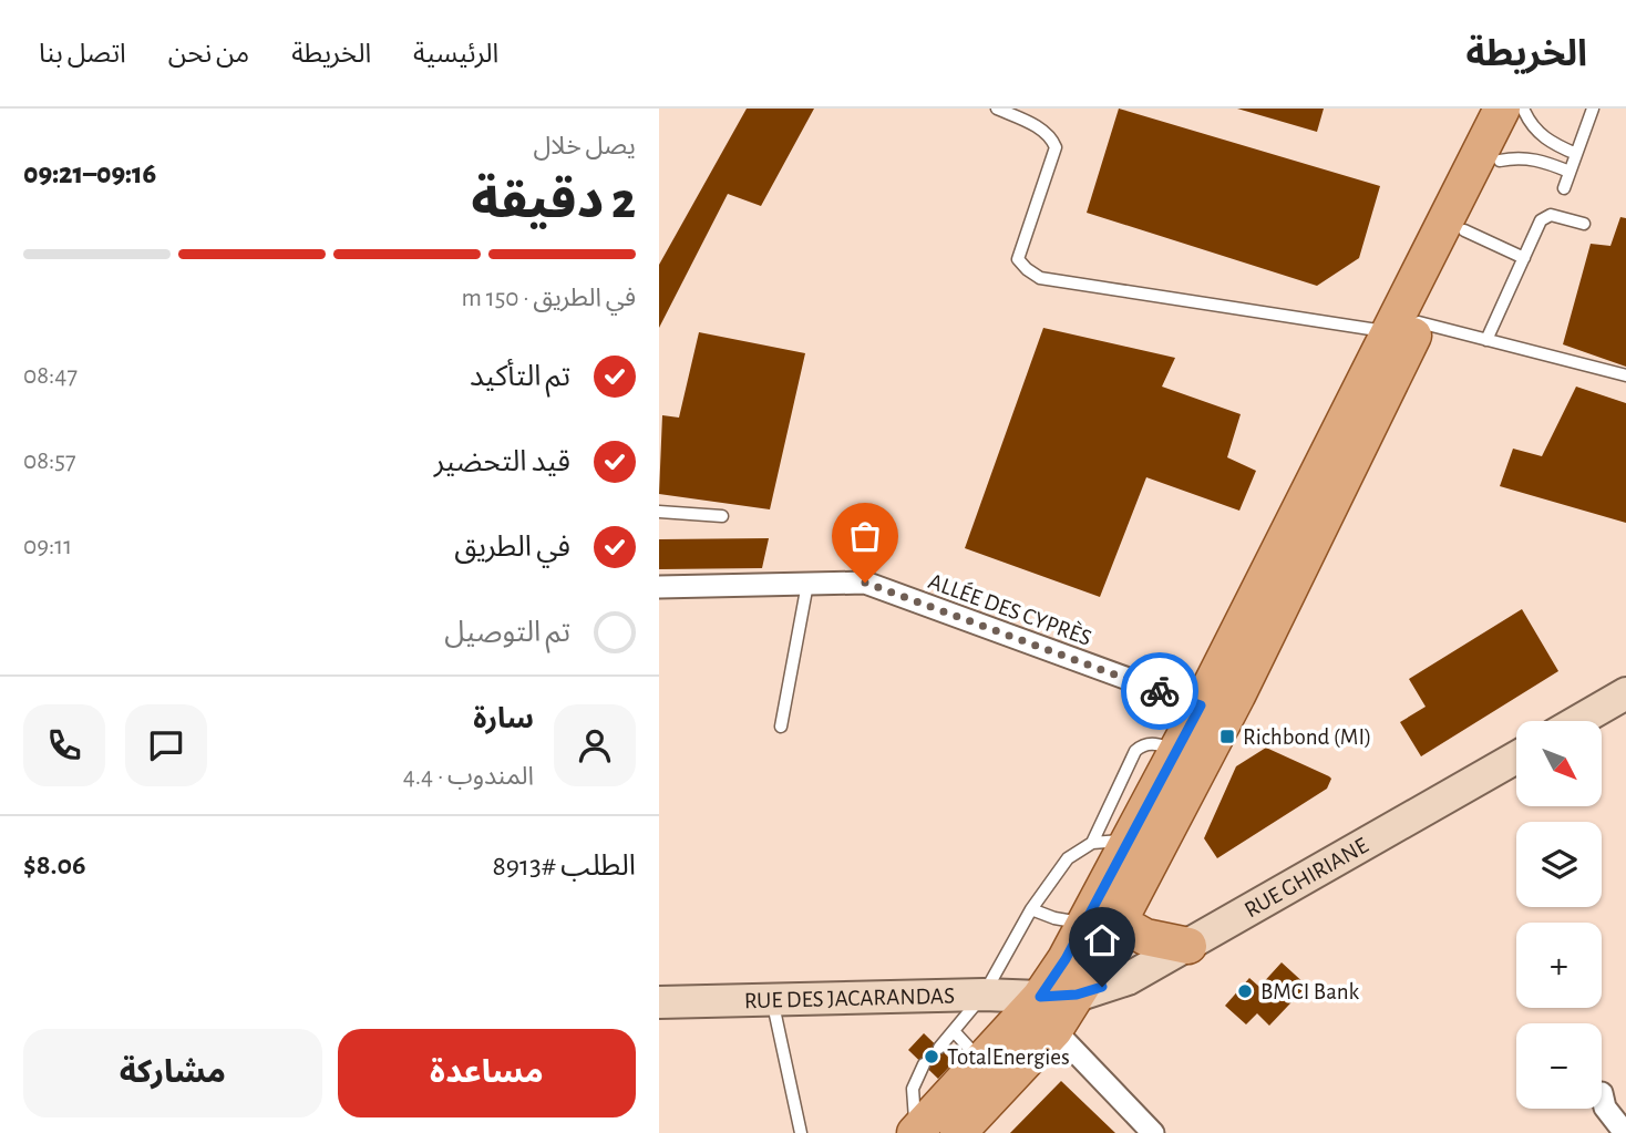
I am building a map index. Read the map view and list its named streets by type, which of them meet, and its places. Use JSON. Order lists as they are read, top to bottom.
{
  "streets": {
    "street": ["ALLÉE DES CYPRÈS", "RUE GHIRIANE", "RUE DES JACARANDAS"]
  },
  "crossings": [
    ["RUE GHIRIANE", "RUE DES JACARANDAS"]
  ],
  "places": {
    "transit": ["Richbond (MI)"],
    "other": ["BMCI Bank", "TotalEnergies"]
  },
  "north": "bottom right",
  "page": {
    "header": "الخريطة",
    "nav": [
      "الرئيسية",
      "الخريطة",
      "من نحن",
      "اتصل بنا"
    ],
    "heading": ["2 دقيقة", "يصل خلال", "09:16–09:21"],
    "panel": [
      "سارة",
      "المندوب · 4.4",
      "الطلب #8913",
      "$8.06"
    ],
    "bar": "في الطريق · 150 m",
    "list": [
      ["تم التأكيد", "08:47"],
      ["قيد التحضير", "08:57"],
      ["في الطريق", "09:11"],
      "تم التوصيل"
    ],
    "map_buttons": ["+", "−"],
    "buttons": ["مساعدة", "مشاركة"]
  }
}
